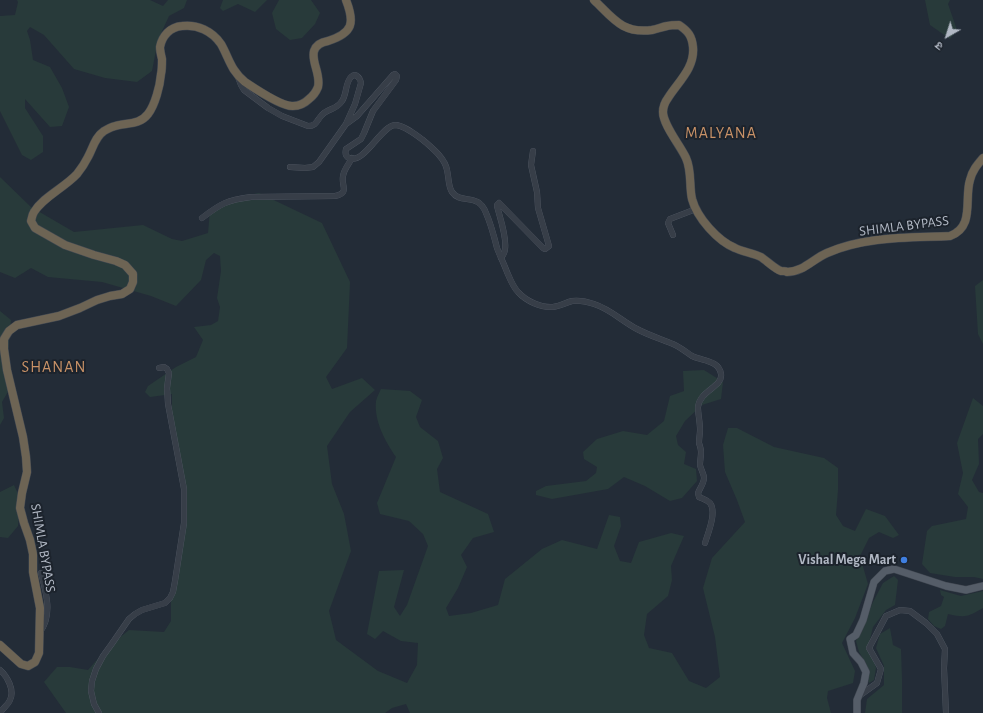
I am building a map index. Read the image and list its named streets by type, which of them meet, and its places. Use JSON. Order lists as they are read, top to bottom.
{
  "streets": {
    "highway": ["SHIMLA BYPASS"]
  },
  "districts": ["MALYANA", "SHANAN"],
  "places": ["Vishal Mega Mart"],
  "north": "bottom left"
}
